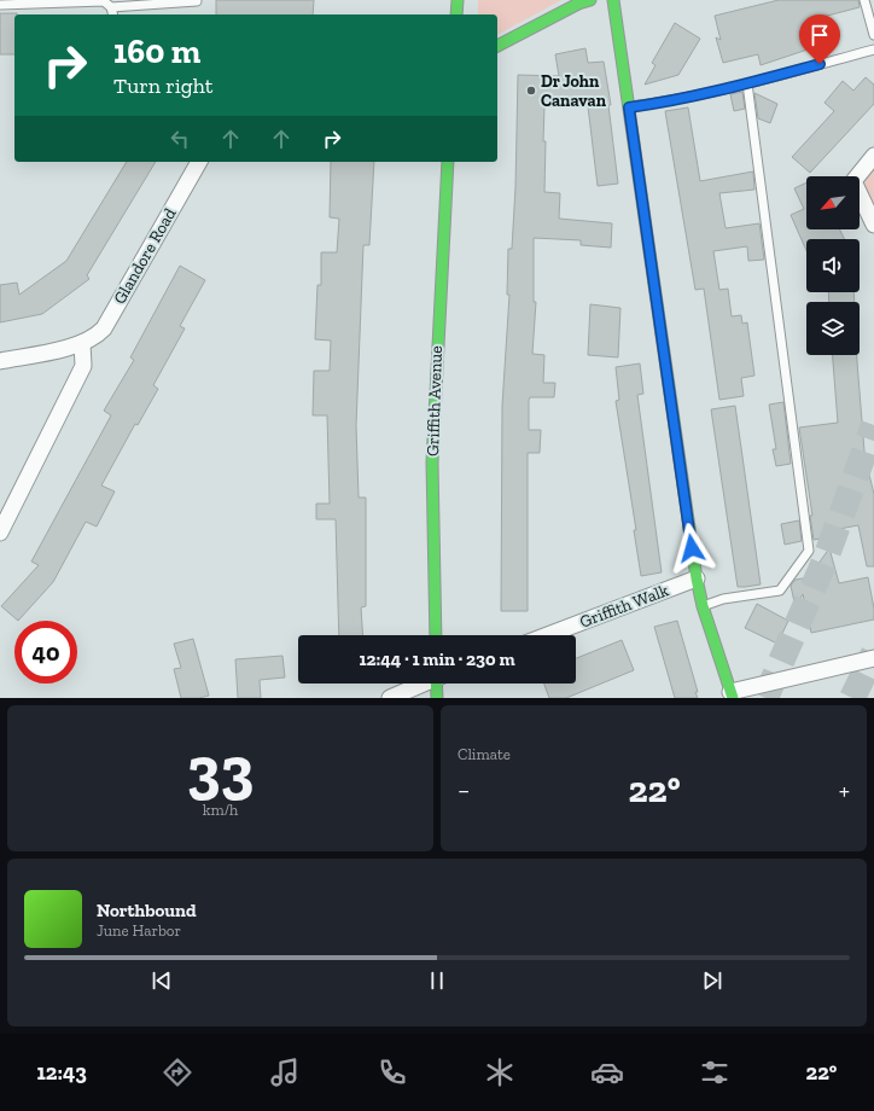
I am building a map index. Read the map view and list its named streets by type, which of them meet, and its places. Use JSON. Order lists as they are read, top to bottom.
{
  "streets": {
    "street": ["Glandore Road", "Griffith Avenue", "Griffith Walk"]
  },
  "places": ["Dr John Canavan"],
  "north": "bottom left",
  "page": {
    "turn": ["160 m", "Turn right"],
    "limit": "40",
    "trip": "12:44 · 1 min · 230 m",
    "tile": [
      ["33", "km/h"],
      "Climate"
    ],
    "heat": ["−", "22°", "+"],
    "song": ["Northbound", "June Harbor"],
    "tabs": ["12:43", "22°"]
  }
}
